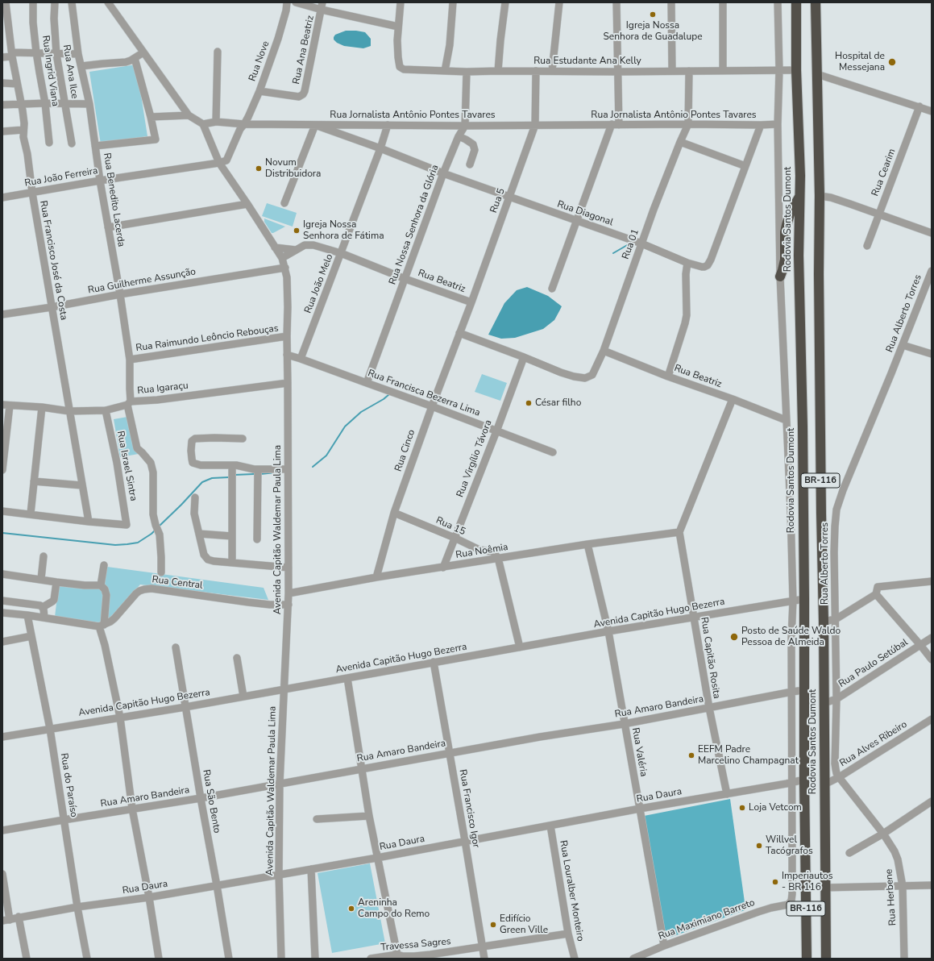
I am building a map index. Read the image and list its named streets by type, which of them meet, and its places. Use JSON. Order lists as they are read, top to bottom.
{
  "streets": {
    "highway": ["Rodovia Santos Dumont", "BR-116"],
    "street": [
      "Rua Ana Beatriz",
      "Rua Nove",
      "Rua Estudante Ana Kelly",
      "Rua Ingrid Viana",
      "Rua Ana Ilce",
      "Rua Jornalista Antônio Pontes Tavares",
      "Rua Cearim",
      "Rua João Ferreira",
      "Rua Benedito Lacerda",
      "Rua 5",
      "Rua Diagonal",
      "Rua Nossa Senhora da Glória",
      "Rua 01",
      "Rua Francisco José da Costa",
      "Rua Guilherme Assunção",
      "Rua Beatriz",
      "Rua João Melo",
      "Rua Alberto Torres",
      "Rua Raimundo Leôncio Rebouças",
      "Rua Igaraçu",
      "Rua Francisca Bezerra Lima",
      "Rua Cinco",
      "Rua Virgílio Távora",
      "Rua Israel Sintra",
      "Rua 15",
      "Avenida Capitão Waldemar Paula Lima",
      "Rua Noêmia",
      "Rua Central",
      "Avenida Capitão Hugo Bezerra",
      "Rua Capitão Rosita",
      "Rua Paulo Setúbal",
      "Rua Amaro Bandeira",
      "Rua Alves Ribeiro",
      "Rua Valéria",
      "Rua do Paraíso",
      "Rua Daura",
      "Rua São Bento",
      "Rua Francisco Igor",
      "Rua Louralber Monteiro",
      "Rua Herbene",
      "Rua Maximiano Barreto",
      "Travessa Sagres"
    ]
  },
  "crossings": [
    ["Rua Ana Beatriz", "Rua Nove"],
    ["Rua Nove", "Rua Jornalista Antônio Pontes Tavares"],
    ["Rua Nove", "Rua João Ferreira"],
    ["Rua Nove", "Avenida Capitão Waldemar Paula Lima"],
    ["Rua Estudante Ana Kelly", "Rua 5"],
    ["Rua Estudante Ana Kelly", "Rodovia Santos Dumont"],
    ["Rua Estudante Ana Kelly", "Rua Nossa Senhora da Glória"],
    ["Rua Jornalista Antônio Pontes Tavares", "Rua 5"],
    ["Rua Jornalista Antônio Pontes Tavares", "Rua Diagonal"],
    ["Rua Jornalista Antônio Pontes Tavares", "Rua Nossa Senhora da Glória"],
    ["Rua Jornalista Antônio Pontes Tavares", "Rua 01"],
    ["Rua Jornalista Antônio Pontes Tavares", "Rua João Melo"],
    ["Rua Jornalista Antônio Pontes Tavares", "Avenida Capitão Waldemar Paula Lima"],
    ["Rua João Ferreira", "Rua Benedito Lacerda"],
    ["Rua João Ferreira", "Rua Francisco José da Costa"],
    ["Rua João Ferreira", "Avenida Capitão Waldemar Paula Lima"],
    ["Rua Benedito Lacerda", "Rua Guilherme Assunção"],
    ["Rua Benedito Lacerda", "Rua Raimundo Leôncio Rebouças"],
    ["Rua Benedito Lacerda", "Rua Igaraçu"],
    ["Rua 5", "Rua Diagonal"],
    ["Rua 5", "Rua Beatriz"],
    ["Rua 5", "Rua Cinco"],
    ["Rua Diagonal", "Rua Nossa Senhora da Glória"],
    ["Rua Diagonal", "Rua 01"],
    ["Rua Diagonal", "Rua João Melo"],
    ["Rodovia Santos Dumont", "Avenida Capitão Hugo Bezerra"],
    ["Rodovia Santos Dumont", "Rua Paulo Setúbal"],
    ["Rodovia Santos Dumont", "Rua Amaro Bandeira"],
    ["Rodovia Santos Dumont", "Rua Alves Ribeiro"],
    ["Rodovia Santos Dumont", "Rua Daura"],
    ["Rua Nossa Senhora da Glória", "Rua Beatriz"],
    ["Rua Nossa Senhora da Glória", "Rua Francisca Bezerra Lima"],
    ["Rua 01", "Rua Beatriz"],
    ["Rua 01", "Rua Virgílio Távora"],
    ["Rua Francisco José da Costa", "Rua Guilherme Assunção"],
    ["Rua Francisco José da Costa", "Rua Igaraçu"],
    ["Rua Francisco José da Costa", "Rua Israel Sintra"],
    ["Rua Guilherme Assunção", "Avenida Capitão Waldemar Paula Lima"],
    ["Rua Beatriz", "Rua João Melo"],
    ["Rua Beatriz", "Avenida Capitão Waldemar Paula Lima"],
    ["Rua João Melo", "Rua Francisca Bezerra Lima"],
    ["Rua Alberto Torres", "Rua Paulo Setúbal"],
    ["Rua Alberto Torres", "Rua Alves Ribeiro"],
    ["Rua Alberto Torres", "Rua Herbene"],
    ["Rua Raimundo Leôncio Rebouças", "Avenida Capitão Waldemar Paula Lima"],
    ["Rua Igaraçu", "Rua Israel Sintra"],
    ["Rua Igaraçu", "Avenida Capitão Waldemar Paula Lima"],
    ["Rua Francisca Bezerra Lima", "Rua Cinco"],
    ["Rua Francisca Bezerra Lima", "Rua Virgílio Távora"],
    ["Rua Francisca Bezerra Lima", "Avenida Capitão Waldemar Paula Lima"],
    ["Rua Cinco", "Rua 15"],
    ["Rua Cinco", "Rua Noêmia"],
    ["Rua Virgílio Távora", "Rua 15"],
    ["Rua Virgílio Távora", "Rua Noêmia"],
    ["Rua 15", "Rua Noêmia"],
    ["Avenida Capitão Waldemar Paula Lima", "Rua Noêmia"],
    ["Avenida Capitão Waldemar Paula Lima", "Rua Central"],
    ["Avenida Capitão Waldemar Paula Lima", "Avenida Capitão Hugo Bezerra"],
    ["Avenida Capitão Waldemar Paula Lima", "Rua Amaro Bandeira"],
    ["Avenida Capitão Waldemar Paula Lima", "Rua Daura"],
    ["Rua Noêmia", "Rua Capitão Rosita"],
    ["Rua Noêmia", "Rua Valéria"],
    ["Avenida Capitão Hugo Bezerra", "Rua Capitão Rosita"],
    ["Avenida Capitão Hugo Bezerra", "Rua Valéria"],
    ["Avenida Capitão Hugo Bezerra", "Rua do Paraíso"],
    ["Avenida Capitão Hugo Bezerra", "Rua São Bento"],
    ["Avenida Capitão Hugo Bezerra", "Rua Francisco Igor"],
    ["Rua Capitão Rosita", "Rua Amaro Bandeira"],
    ["Rua Capitão Rosita", "Rua Daura"],
    ["Rua Amaro Bandeira", "Rua Valéria"],
    ["Rua Amaro Bandeira", "Rua do Paraíso"],
    ["Rua Amaro Bandeira", "Rua São Bento"],
    ["Rua Amaro Bandeira", "Rua Francisco Igor"],
    ["Rua Alves Ribeiro", "Rua Herbene"],
    ["Rua Valéria", "Rua Daura"],
    ["Rua Valéria", "Rua Maximiano Barreto"],
    ["Rua do Paraíso", "Rua Daura"],
    ["Rua Daura", "Rua São Bento"],
    ["Rua Daura", "Rua Francisco Igor"],
    ["Rua Daura", "Rua Louralber Monteiro"],
    ["Rua Francisco Igor", "Travessa Sagres"],
    ["Rua Louralber Monteiro", "Travessa Sagres"]
  ],
  "places": [
    "Igreja Nossa Senhora de Guadalupe",
    "Hospital de Messejana",
    "Novum Distribuidora",
    "Igreja Nossa Senhora de Fátima",
    "César filho",
    "Posto de Saúde Waldo Pessoa de Almeida",
    "EEFM Padre Marcelino Champagnat",
    "Loja Vetcom",
    "Willvel Tacógrafos",
    "Imperiautos - BR 116",
    "Areninha Campo do Remo",
    "Edifício Green Ville"
  ]
}
